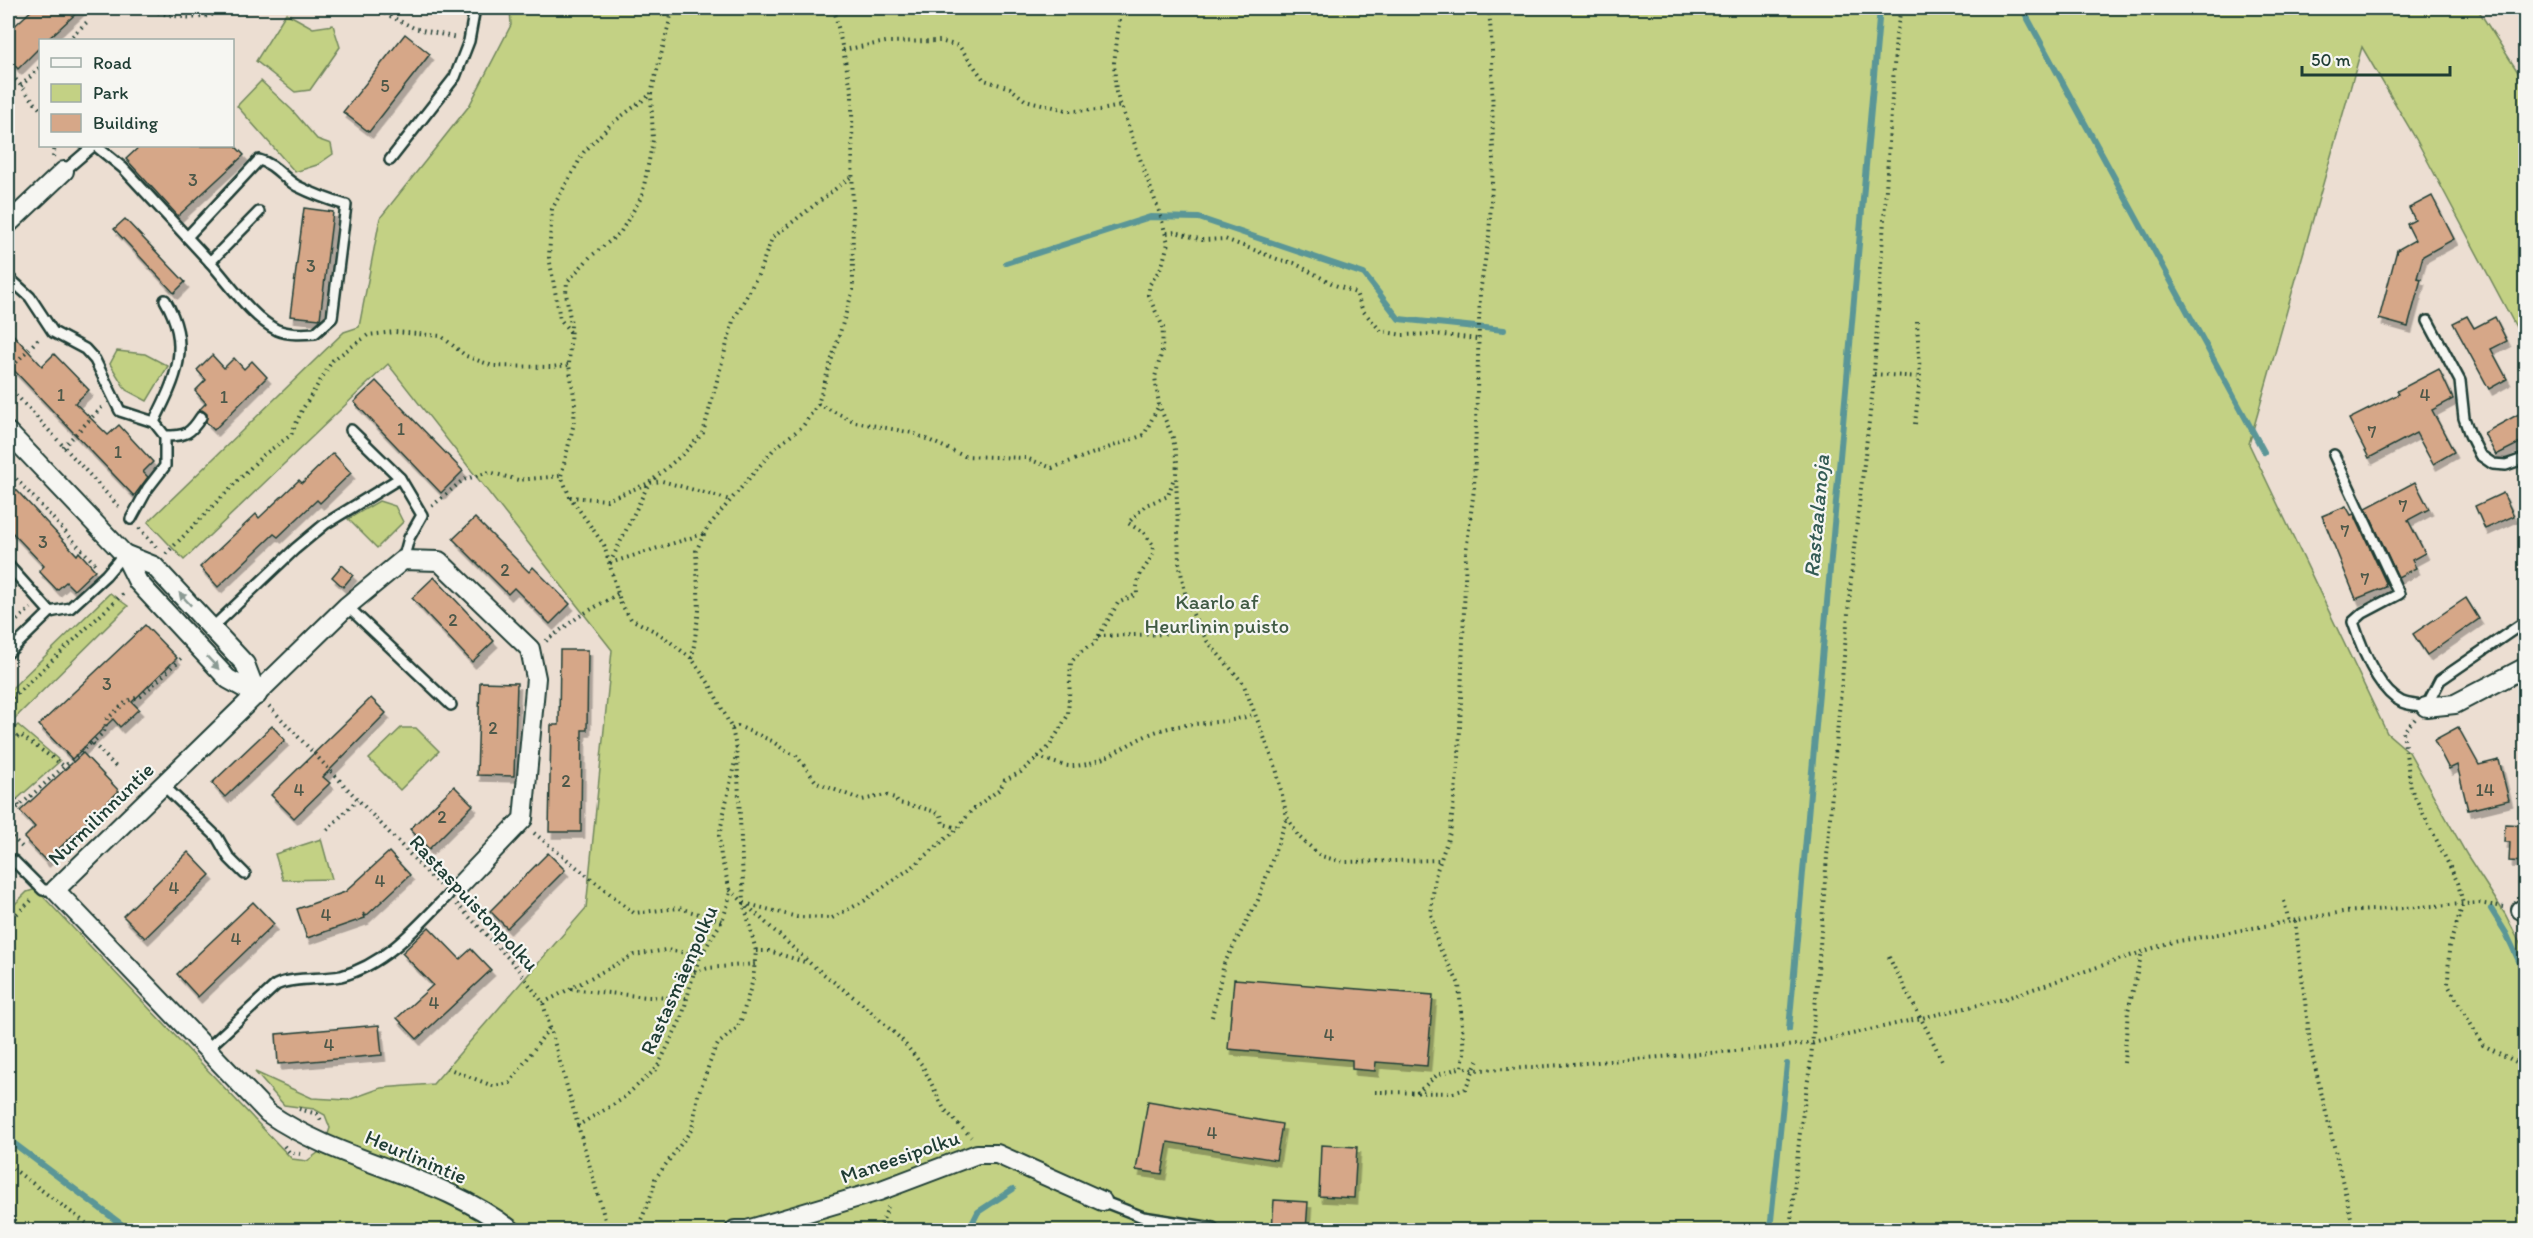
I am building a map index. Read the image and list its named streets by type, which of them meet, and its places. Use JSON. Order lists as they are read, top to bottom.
{
  "streets": {
    "street": ["Nurmilinnuntie", "Heurlinintie", "Maneesipolku"],
    "path": ["Rastaspuistonpolku", "Rastasmäenpolku"]
  },
  "crossings": [
    ["Nurmilinnuntie", "Rastaspuistonpolku"],
    ["Nurmilinnuntie", "Heurlinintie"],
    ["Rastaspuistonpolku", "Rastasmäenpolku"]
  ],
  "water": ["Rastaalanoja"],
  "parks": ["Kaarlo af Heurlinin puisto"],
  "house_numbers": [
    "5",
    "3",
    "3",
    "1",
    "4",
    "1",
    "1",
    "7",
    "1",
    "7",
    "7",
    "3",
    "2",
    "7",
    "2",
    "3",
    "2",
    "2",
    "4",
    "14",
    "2",
    "4",
    "4",
    "4",
    "4",
    "4",
    "4",
    "4",
    "4"
  ],
  "legend": ["Road", "Park", "Building"],
  "scale_bar": "50 m"
}
